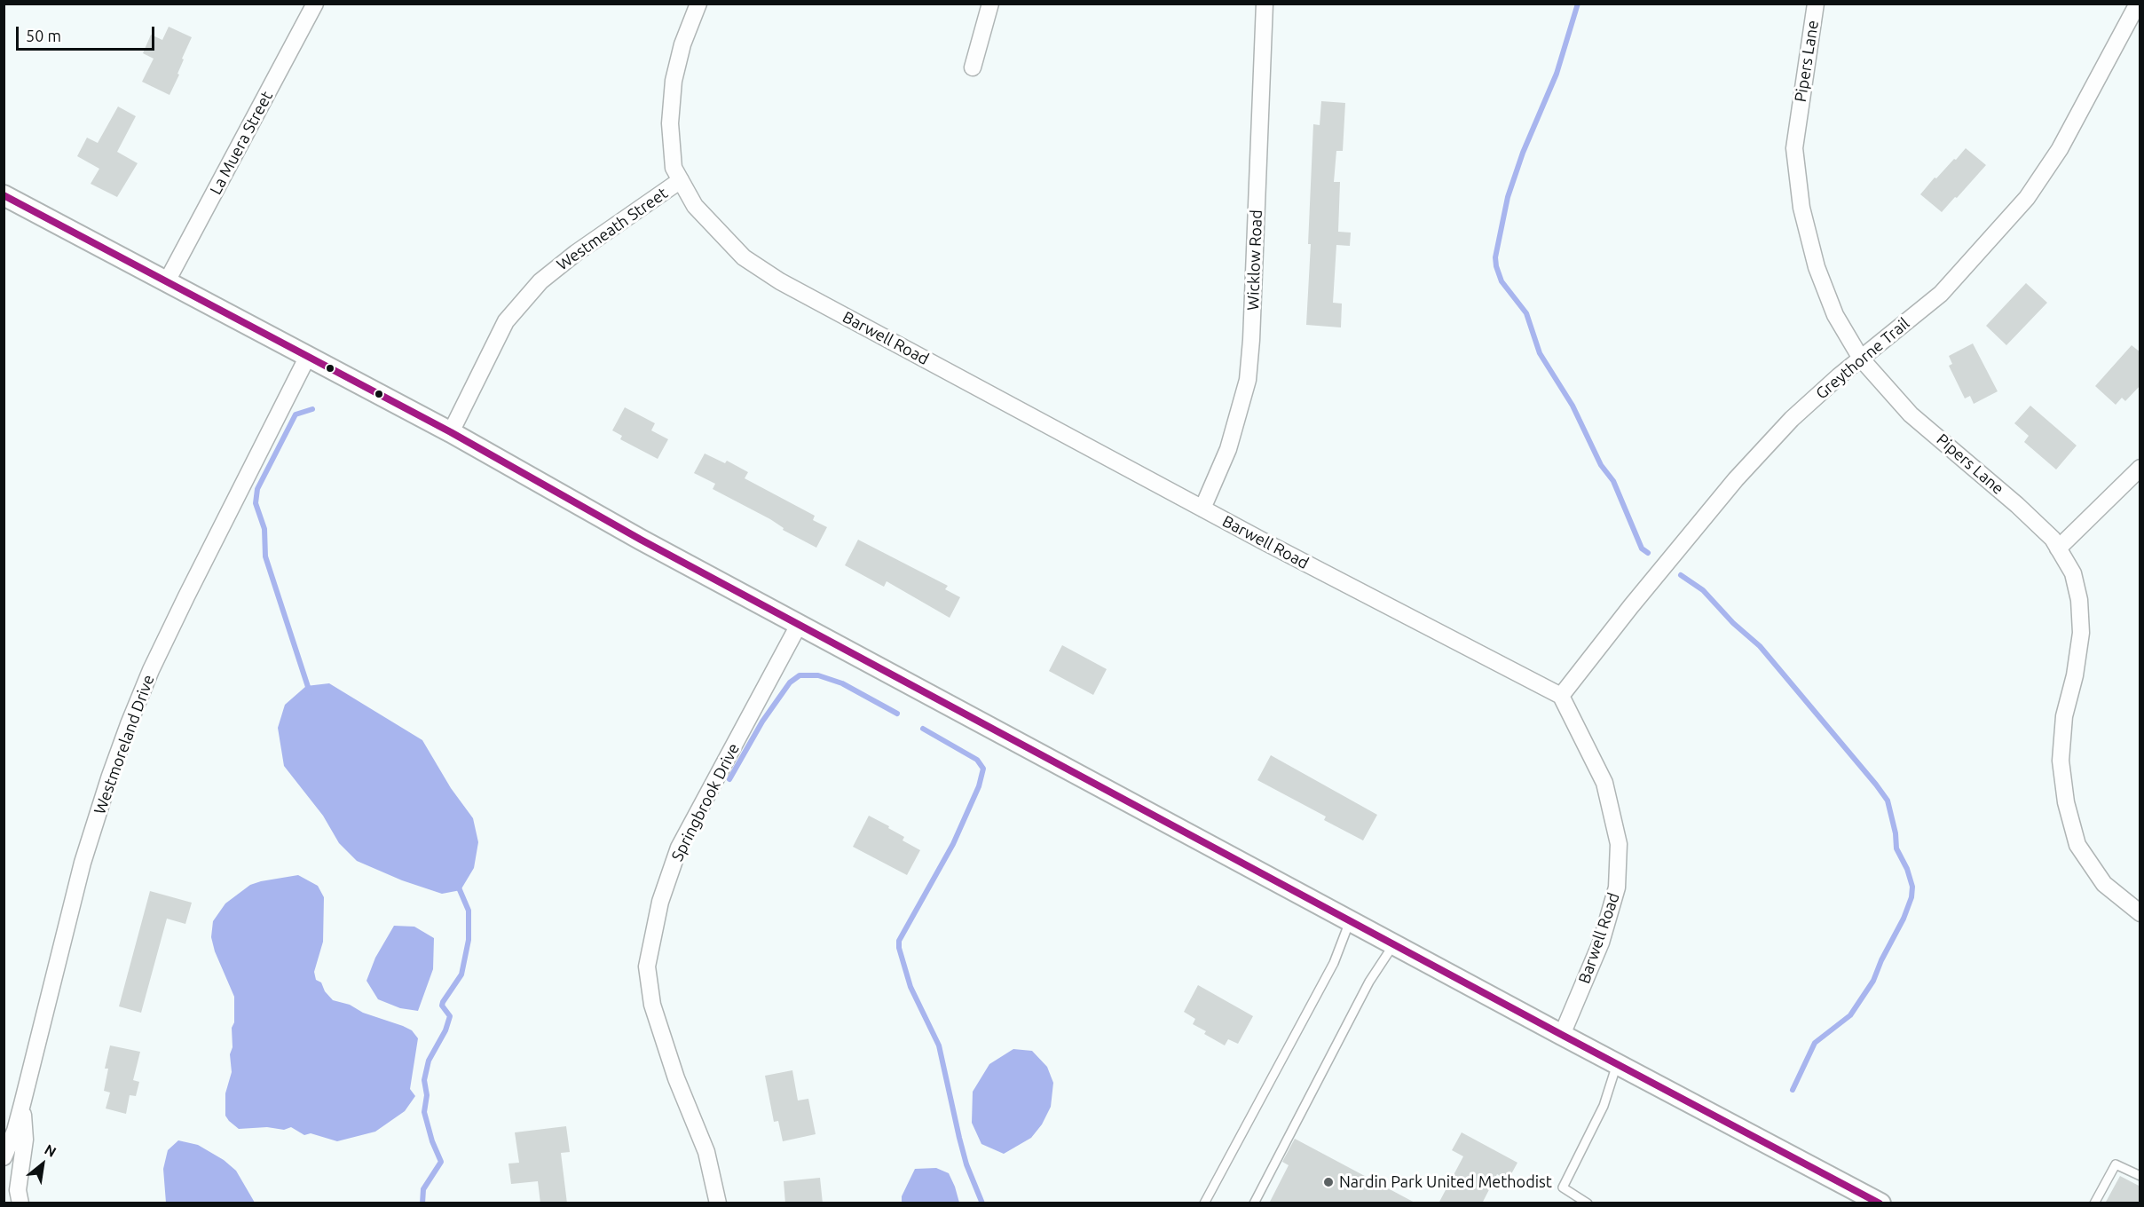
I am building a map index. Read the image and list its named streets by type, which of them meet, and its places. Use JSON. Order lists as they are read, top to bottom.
{
  "streets": {
    "street": [
      "Pipers Lane",
      "La Muera Street",
      "Westmeath Street",
      "Wicklow Road",
      "Barwell Road",
      "Greythorne Trail",
      "Westmoreland Drive",
      "Springbrook Drive"
    ]
  },
  "crossings": [
    ["Pipers Lane", "Greythorne Trail"],
    ["Westmeath Street", "Barwell Road"],
    ["Wicklow Road", "Barwell Road"],
    ["Barwell Road", "Greythorne Trail"]
  ],
  "places": ["Nardin Park United Methodist"],
  "scale_bar": "50 m",
  "north": "top right"
}
